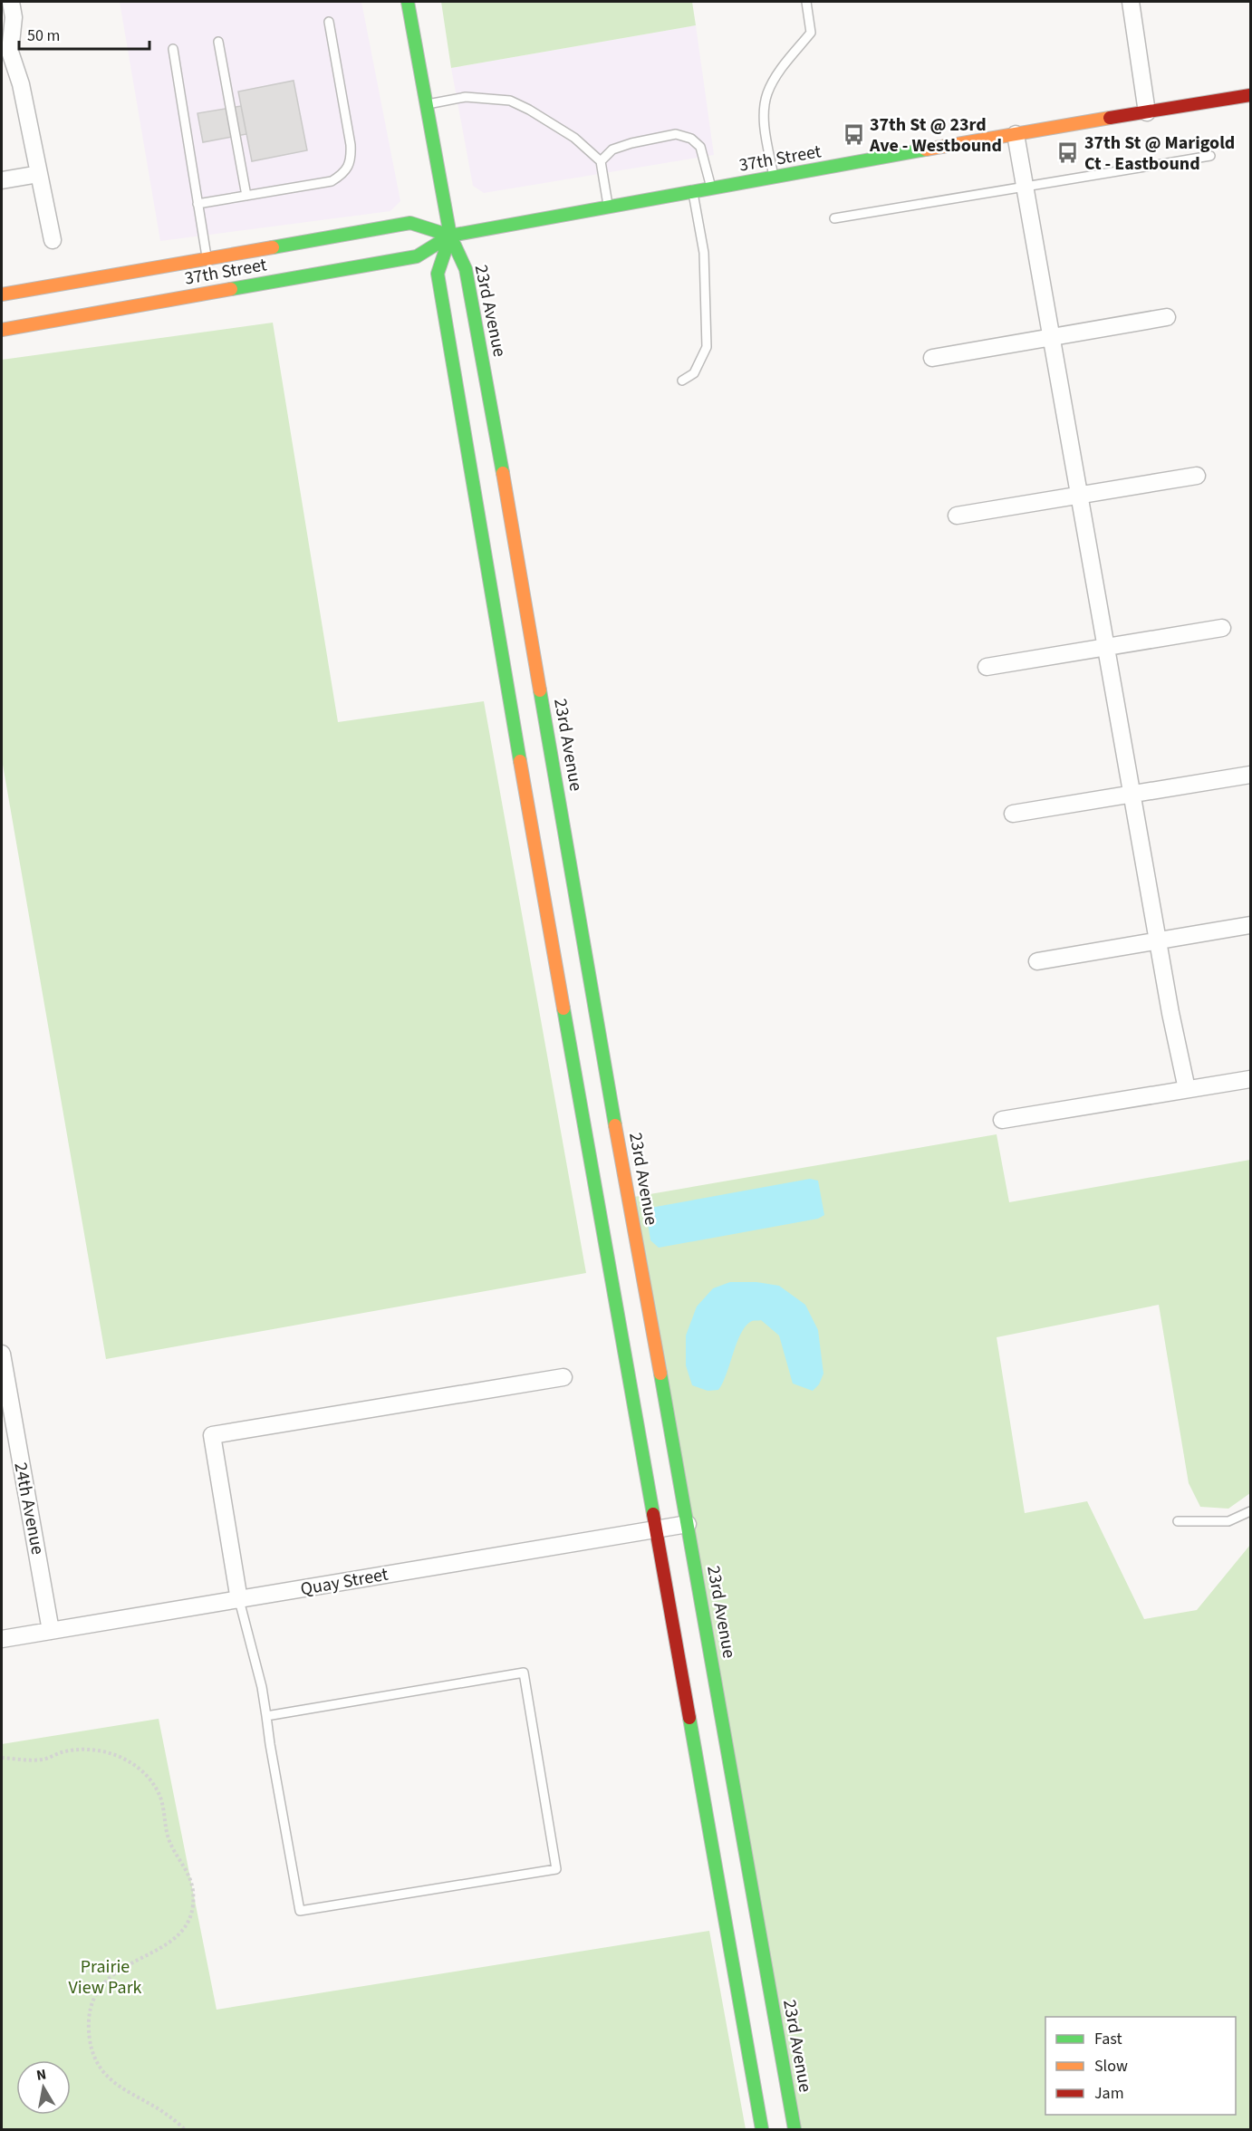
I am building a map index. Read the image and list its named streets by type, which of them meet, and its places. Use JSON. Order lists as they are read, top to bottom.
{
  "streets": {
    "main road": ["37th Street", "23rd Avenue"],
    "street": ["24th Avenue", "Quay Street"]
  },
  "crossings": [
    ["37th Street", "23rd Avenue"],
    ["23rd Avenue", "Quay Street"],
    ["24th Avenue", "Quay Street"]
  ],
  "parks": ["Prairie View Park"],
  "places": {
    "bus stop": ["37th St @ 23rd Ave - Westbound", "37th St @ Marigold Ct - Eastbound"]
  },
  "legend": ["Fast", "Slow", "Jam"],
  "scale_bar": "50 m",
  "north": "top"
}
